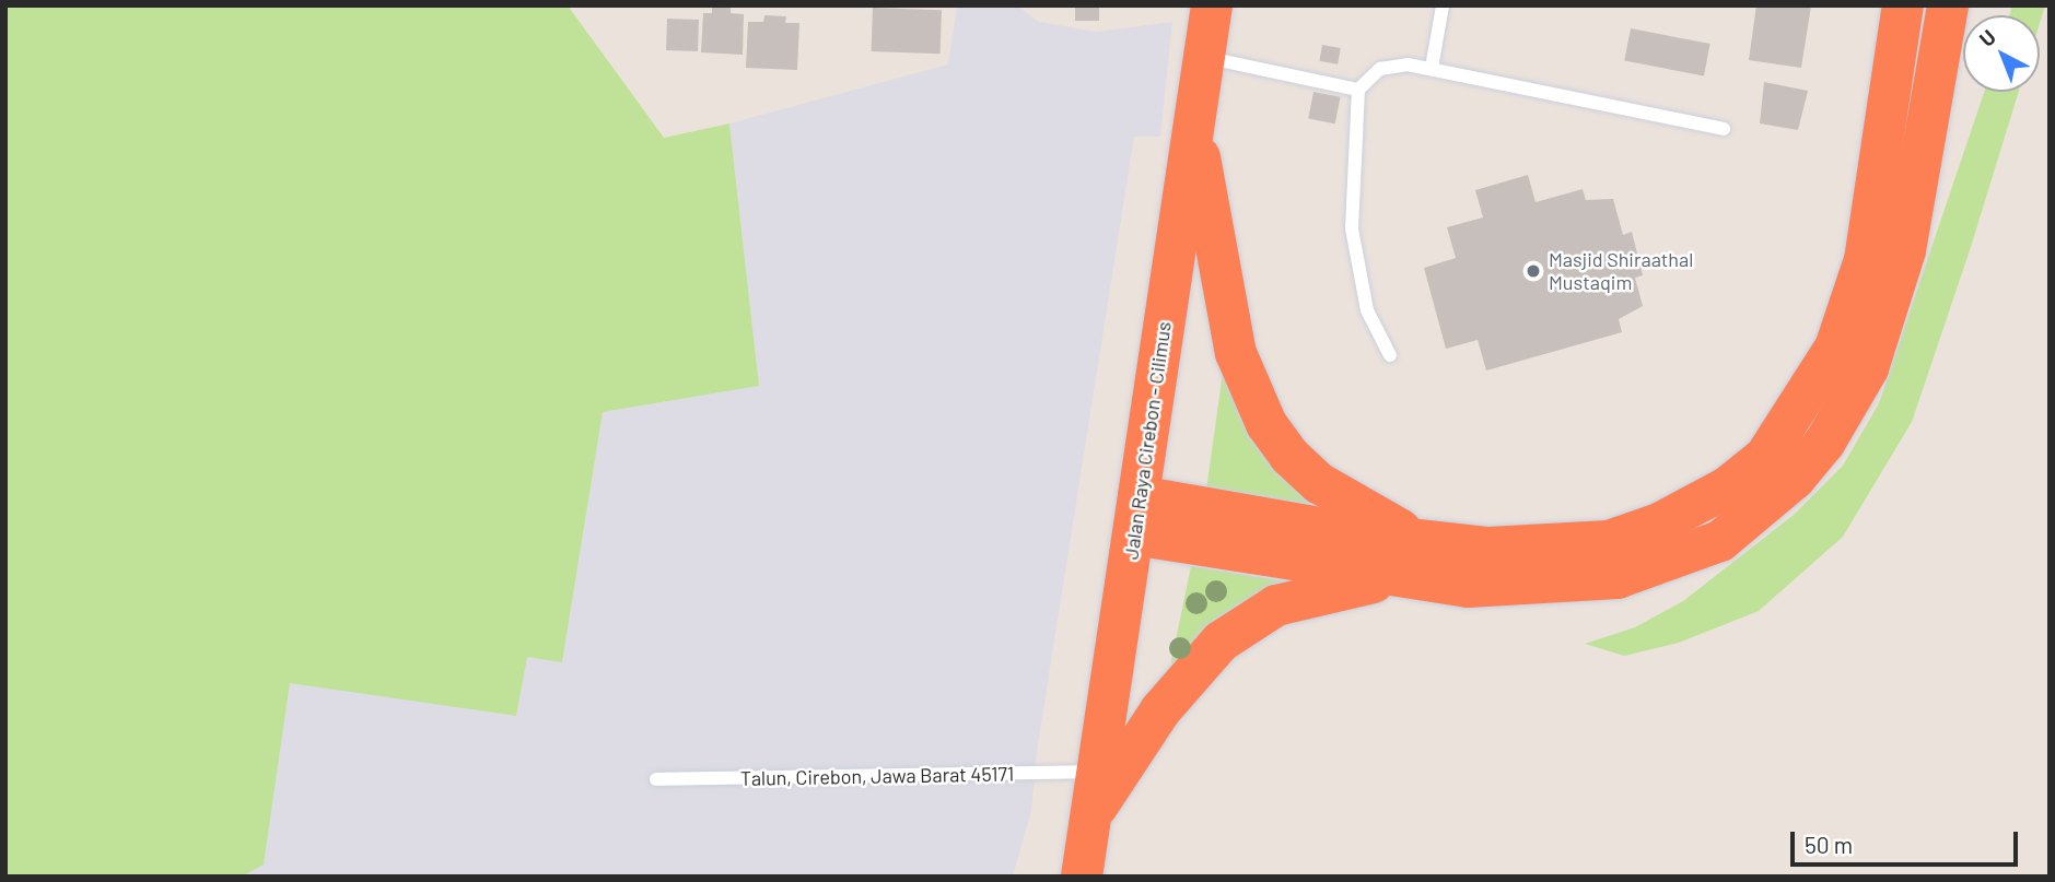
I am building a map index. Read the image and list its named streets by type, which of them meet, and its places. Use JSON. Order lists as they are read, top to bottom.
{
  "streets": {
    "highway": ["Jalan Raya Cirebon - Cilimus"],
    "lane": ["Talun, Cirebon, Jawa Barat 45171"]
  },
  "crossings": [
    ["Jalan Raya Cirebon - Cilimus", "Talun, Cirebon, Jawa Barat 45171"]
  ],
  "places": ["Masjid Shiraathal Mustaqim"],
  "scale_bar": "50 m",
  "north": "top left"
}
